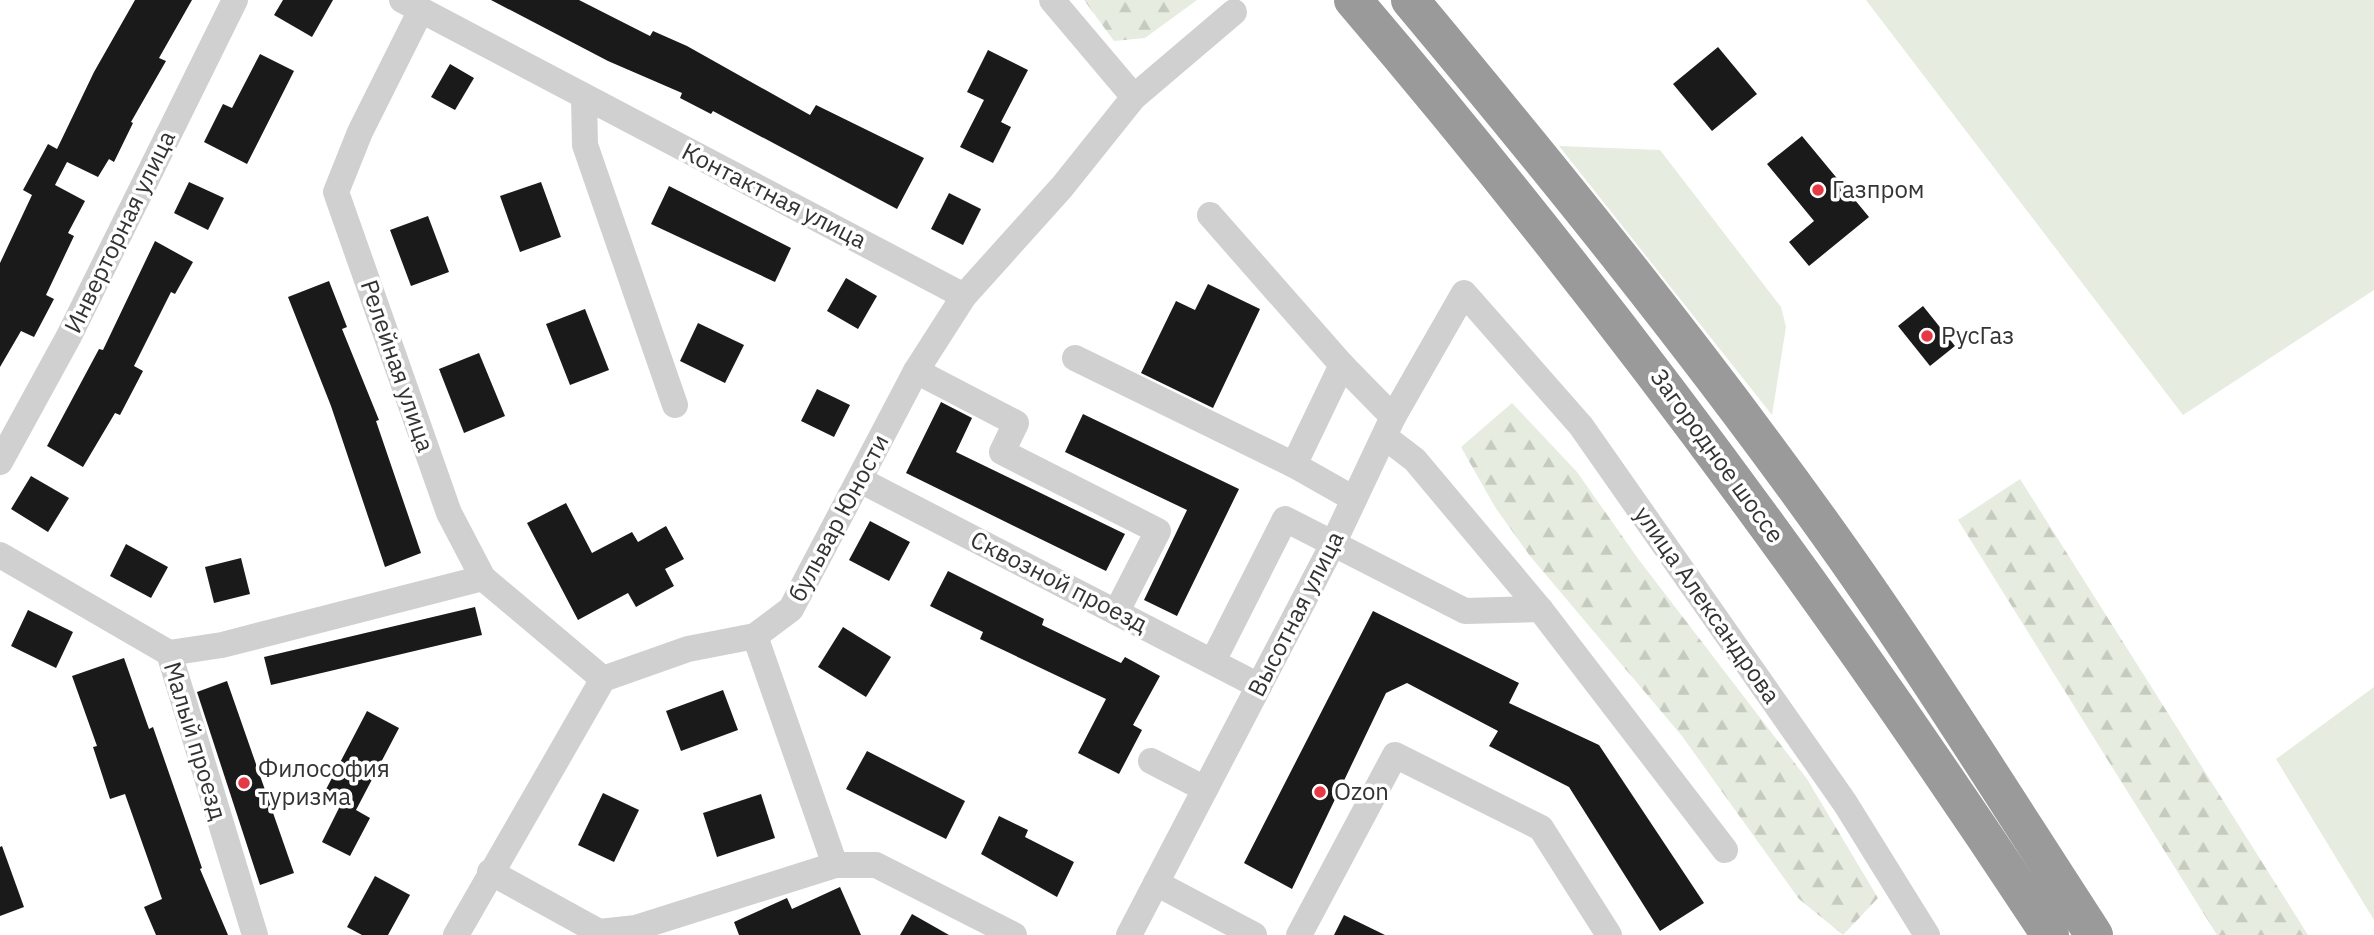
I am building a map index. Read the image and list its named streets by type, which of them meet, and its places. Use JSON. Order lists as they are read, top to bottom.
{
  "streets": {
    "highway": ["Загородное шоссе"],
    "street": [
      "Контактная улица",
      "Инверторная улица",
      "Релейная улица",
      "бульвар Юности",
      "Сквозной проезд",
      "улица Александрова",
      "Высотная улица",
      "Малый проезд"
    ]
  },
  "crossings": [
    ["Контактная улица", "Релейная улица"],
    ["Контактная улица", "бульвар Юности"],
    ["Релейная улица", "бульвар Юности"],
    ["бульвар Юности", "Сквозной проезд"],
    ["Сквозной проезд", "Высотная улица"],
    ["улица Александрова", "Высотная улица"]
  ],
  "places": [
    "Газпром",
    "РусГаз",
    "Философия туризма",
    "Ozon"
  ]
}
